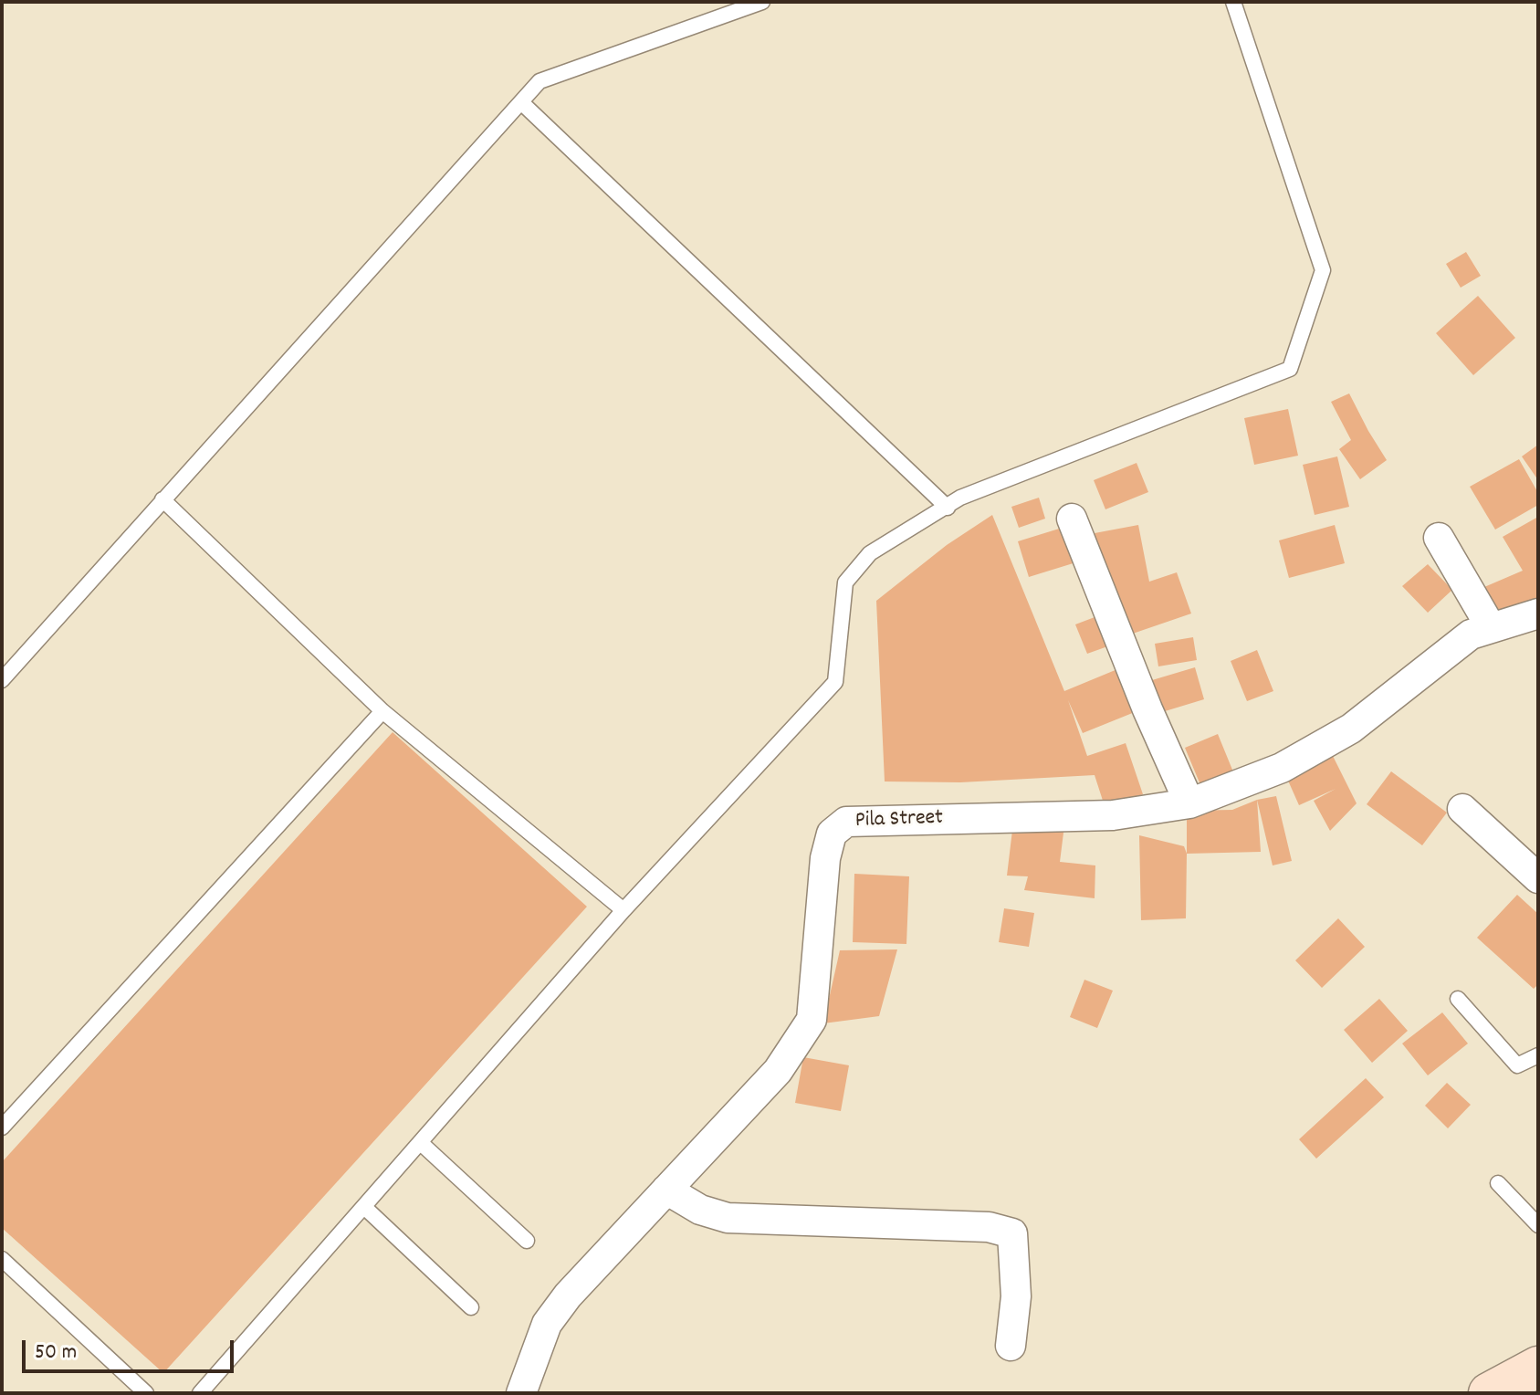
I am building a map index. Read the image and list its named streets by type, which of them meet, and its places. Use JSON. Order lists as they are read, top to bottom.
{
  "streets": {
    "street": ["Pila Street"]
  },
  "scale_bar": "50 m"
}
